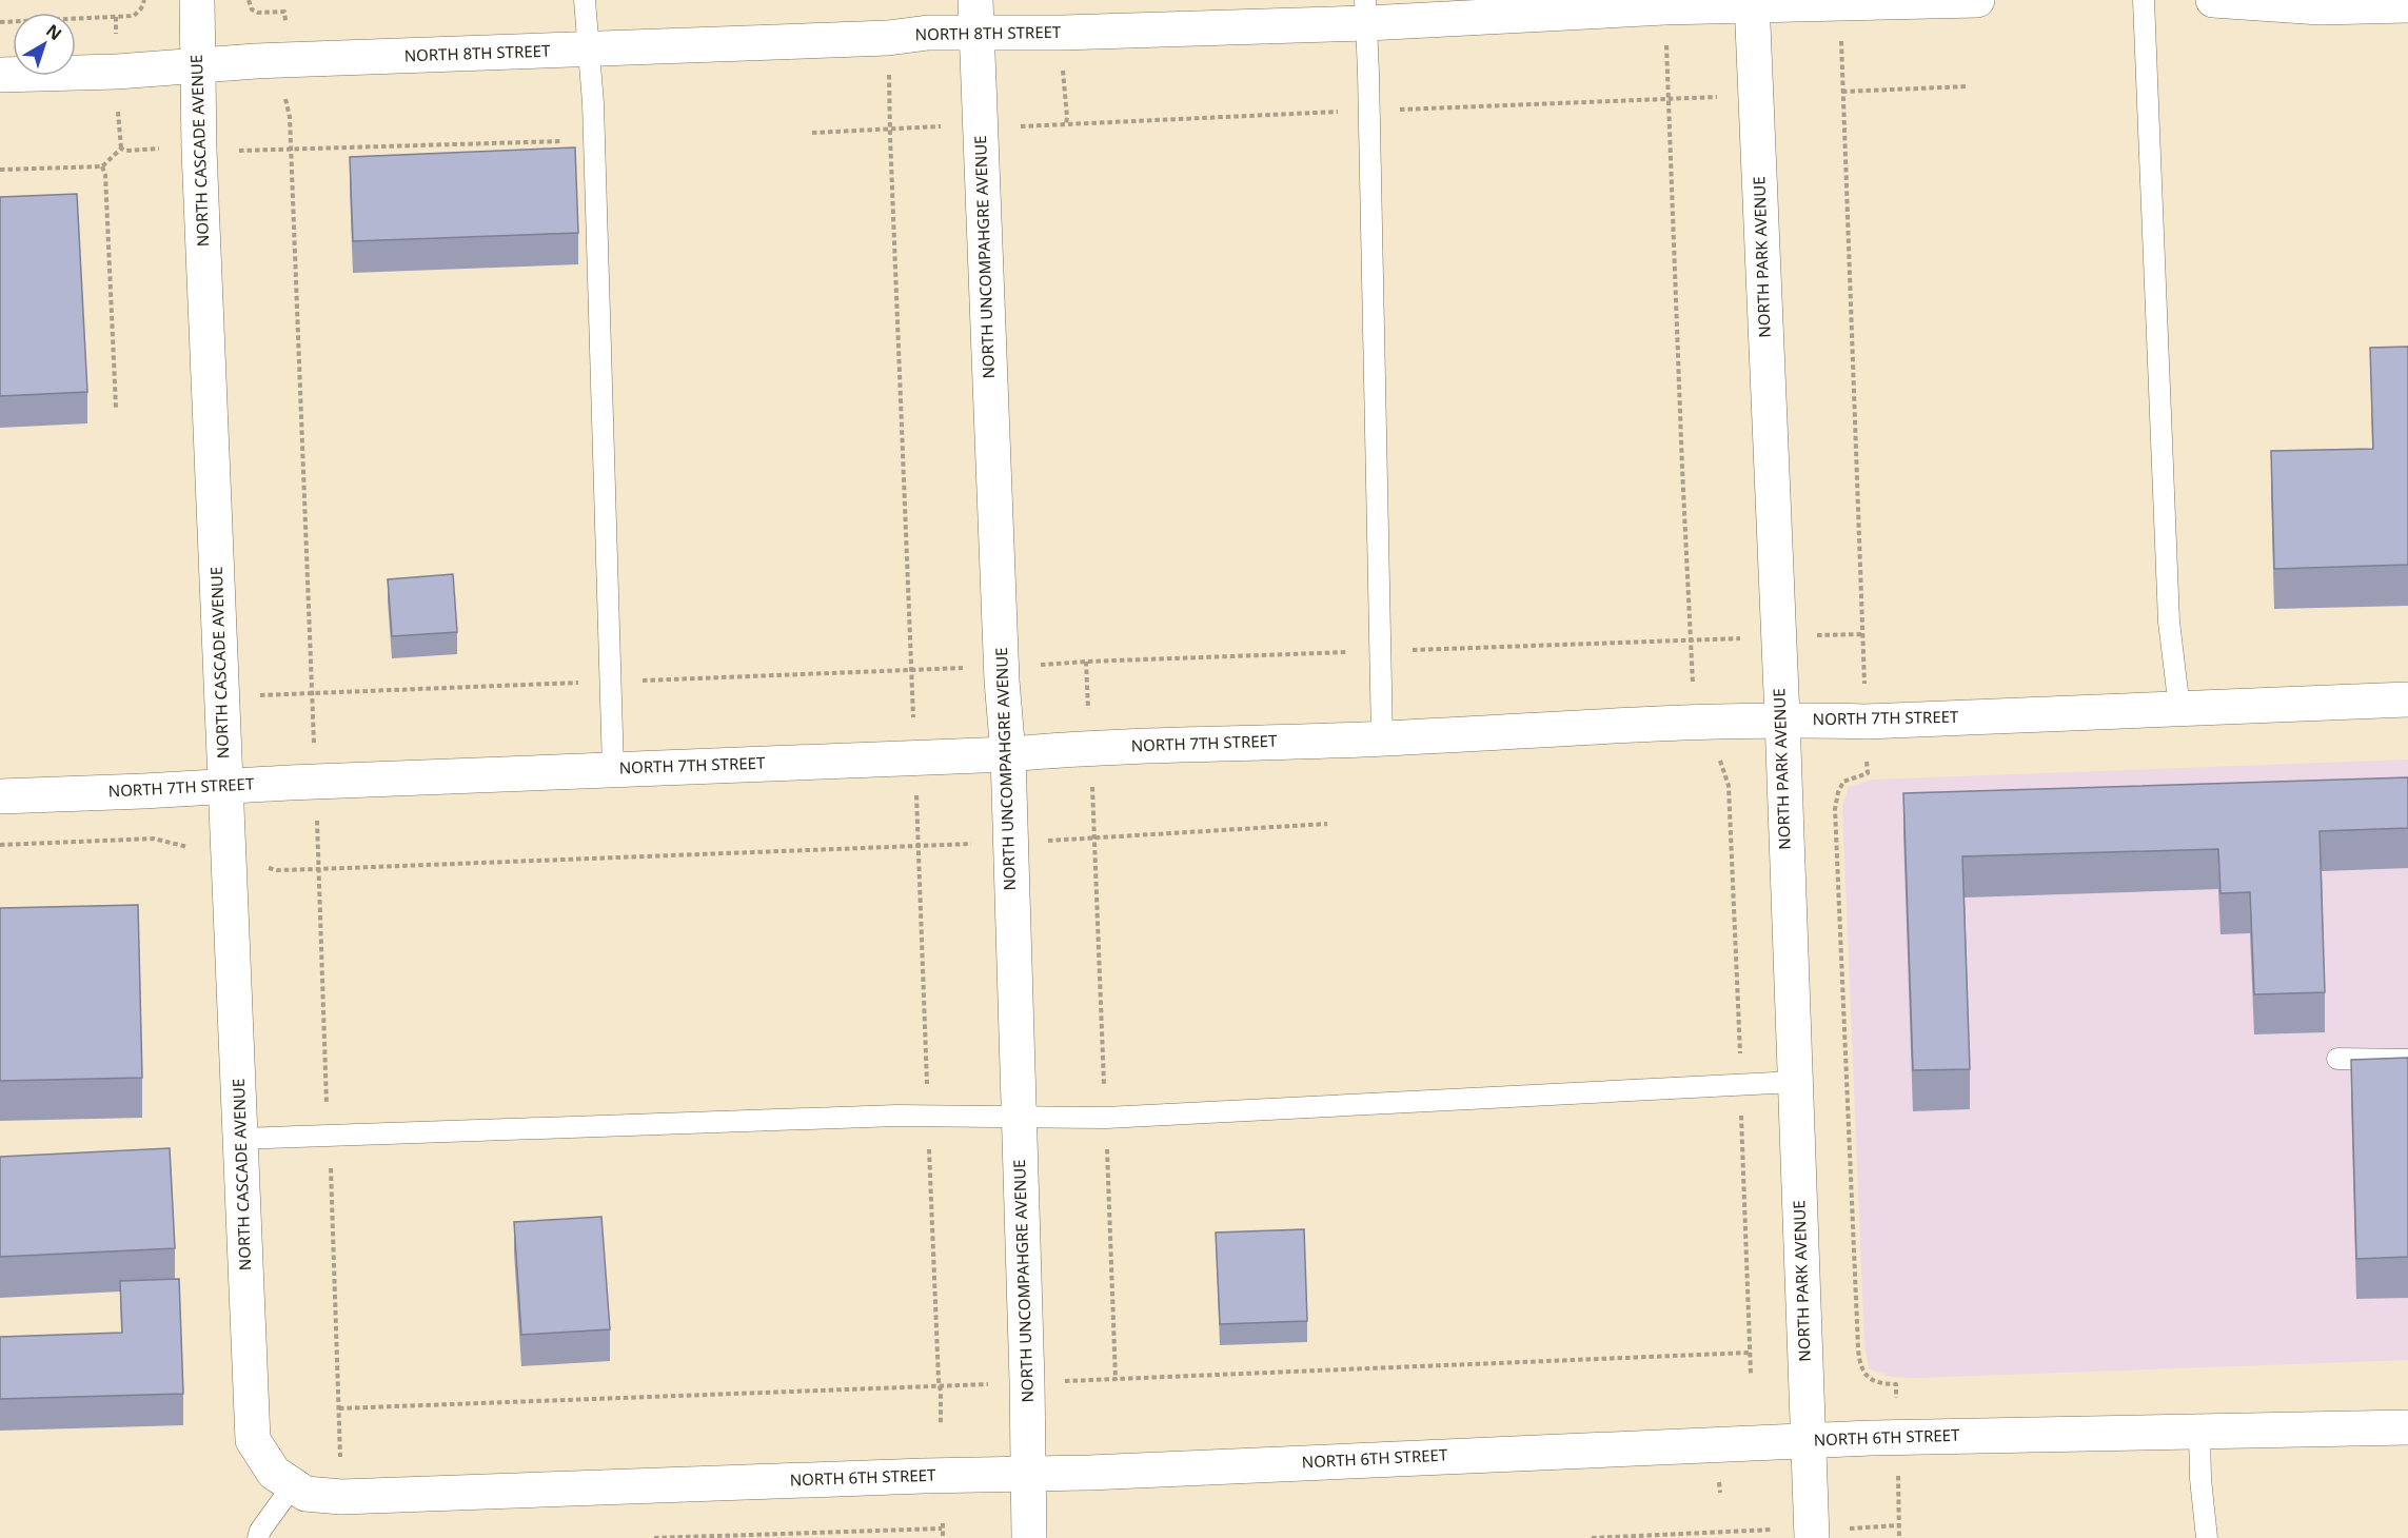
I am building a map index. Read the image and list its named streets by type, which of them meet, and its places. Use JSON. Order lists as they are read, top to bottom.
{
  "streets": {
    "street": [
      "NORTH 8TH STREET",
      "NORTH CASCADE AVENUE",
      "NORTH UNCOMPAHGRE AVENUE",
      "NORTH PARK AVENUE",
      "NORTH 7TH STREET",
      "NORTH 6TH STREET"
    ]
  },
  "crossings": [
    ["NORTH 8TH STREET", "NORTH CASCADE AVENUE"],
    ["NORTH 8TH STREET", "NORTH UNCOMPAHGRE AVENUE"],
    ["NORTH 8TH STREET", "NORTH PARK AVENUE"],
    ["NORTH CASCADE AVENUE", "NORTH 7TH STREET"],
    ["NORTH CASCADE AVENUE", "NORTH 6TH STREET"],
    ["NORTH UNCOMPAHGRE AVENUE", "NORTH 7TH STREET"],
    ["NORTH UNCOMPAHGRE AVENUE", "NORTH 6TH STREET"],
    ["NORTH PARK AVENUE", "NORTH 7TH STREET"],
    ["NORTH PARK AVENUE", "NORTH 6TH STREET"]
  ],
  "north": "top right"
}
